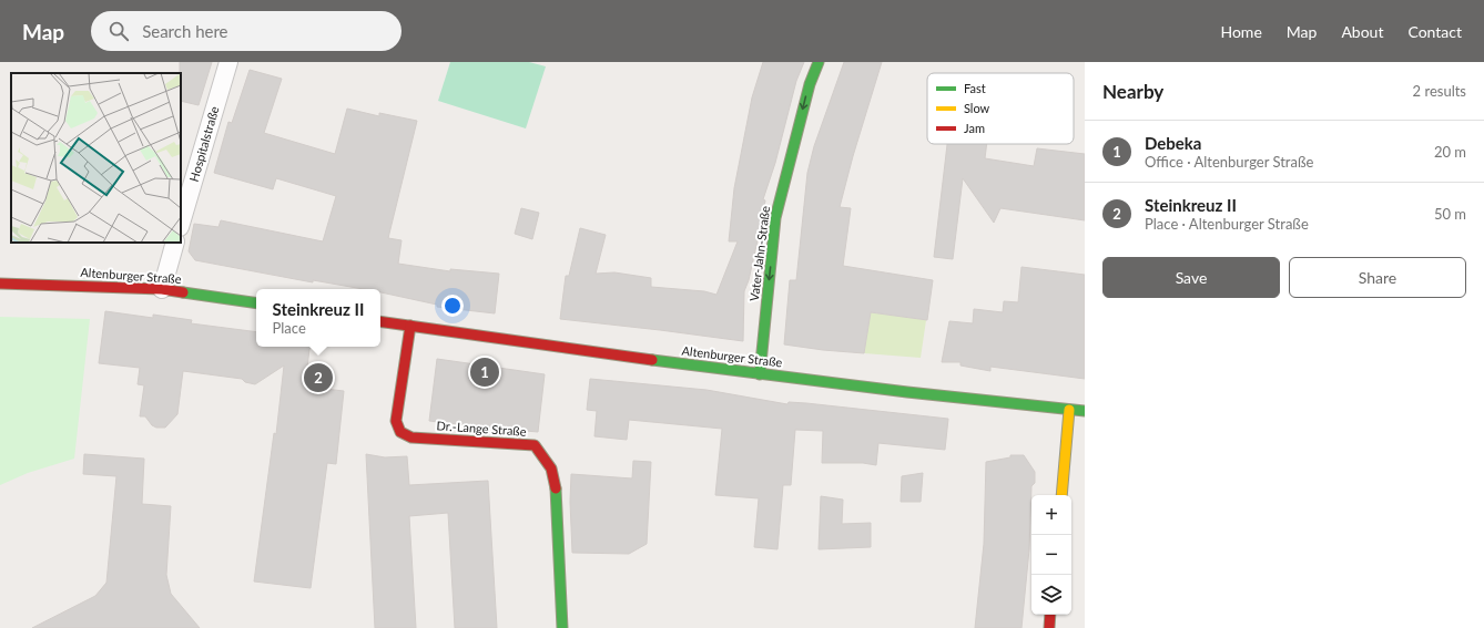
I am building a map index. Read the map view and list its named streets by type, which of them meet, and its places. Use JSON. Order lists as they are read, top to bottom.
{
  "streets": {
    "main road": ["Vater-Jahn-Straße", "Altenburger Straße", "Dr.-Lange Straße"],
    "street": ["Hospitalstraße"]
  },
  "crossings": [
    ["Vater-Jahn-Straße", "Altenburger Straße"],
    ["Altenburger Straße", "Dr.-Lange Straße"]
  ],
  "one_way": ["Vater-Jahn-Straße"],
  "legend": ["Fast", "Slow", "Jam"],
  "page": {
    "header": "Map",
    "search": "Search here",
    "nav": [
      "Home",
      "Map",
      "About",
      "Contact"
    ],
    "heading": ["Nearby", "2 results"],
    "list": [
      {
        "mark": "1",
        "name": "Debeka",
        "note": "Office · Altenburger Straße",
        "value": "20 m"
      },
      {
        "mark": "2",
        "name": "Steinkreuz II",
        "note": "Place · Altenburger Straße",
        "value": "50 m"
      }
    ],
    "buttons": ["Save", "Share"],
    "popup": ["Steinkreuz II", "Place"],
    "pins": ["1", "2"],
    "map_buttons": ["+", "−"]
  }
}
